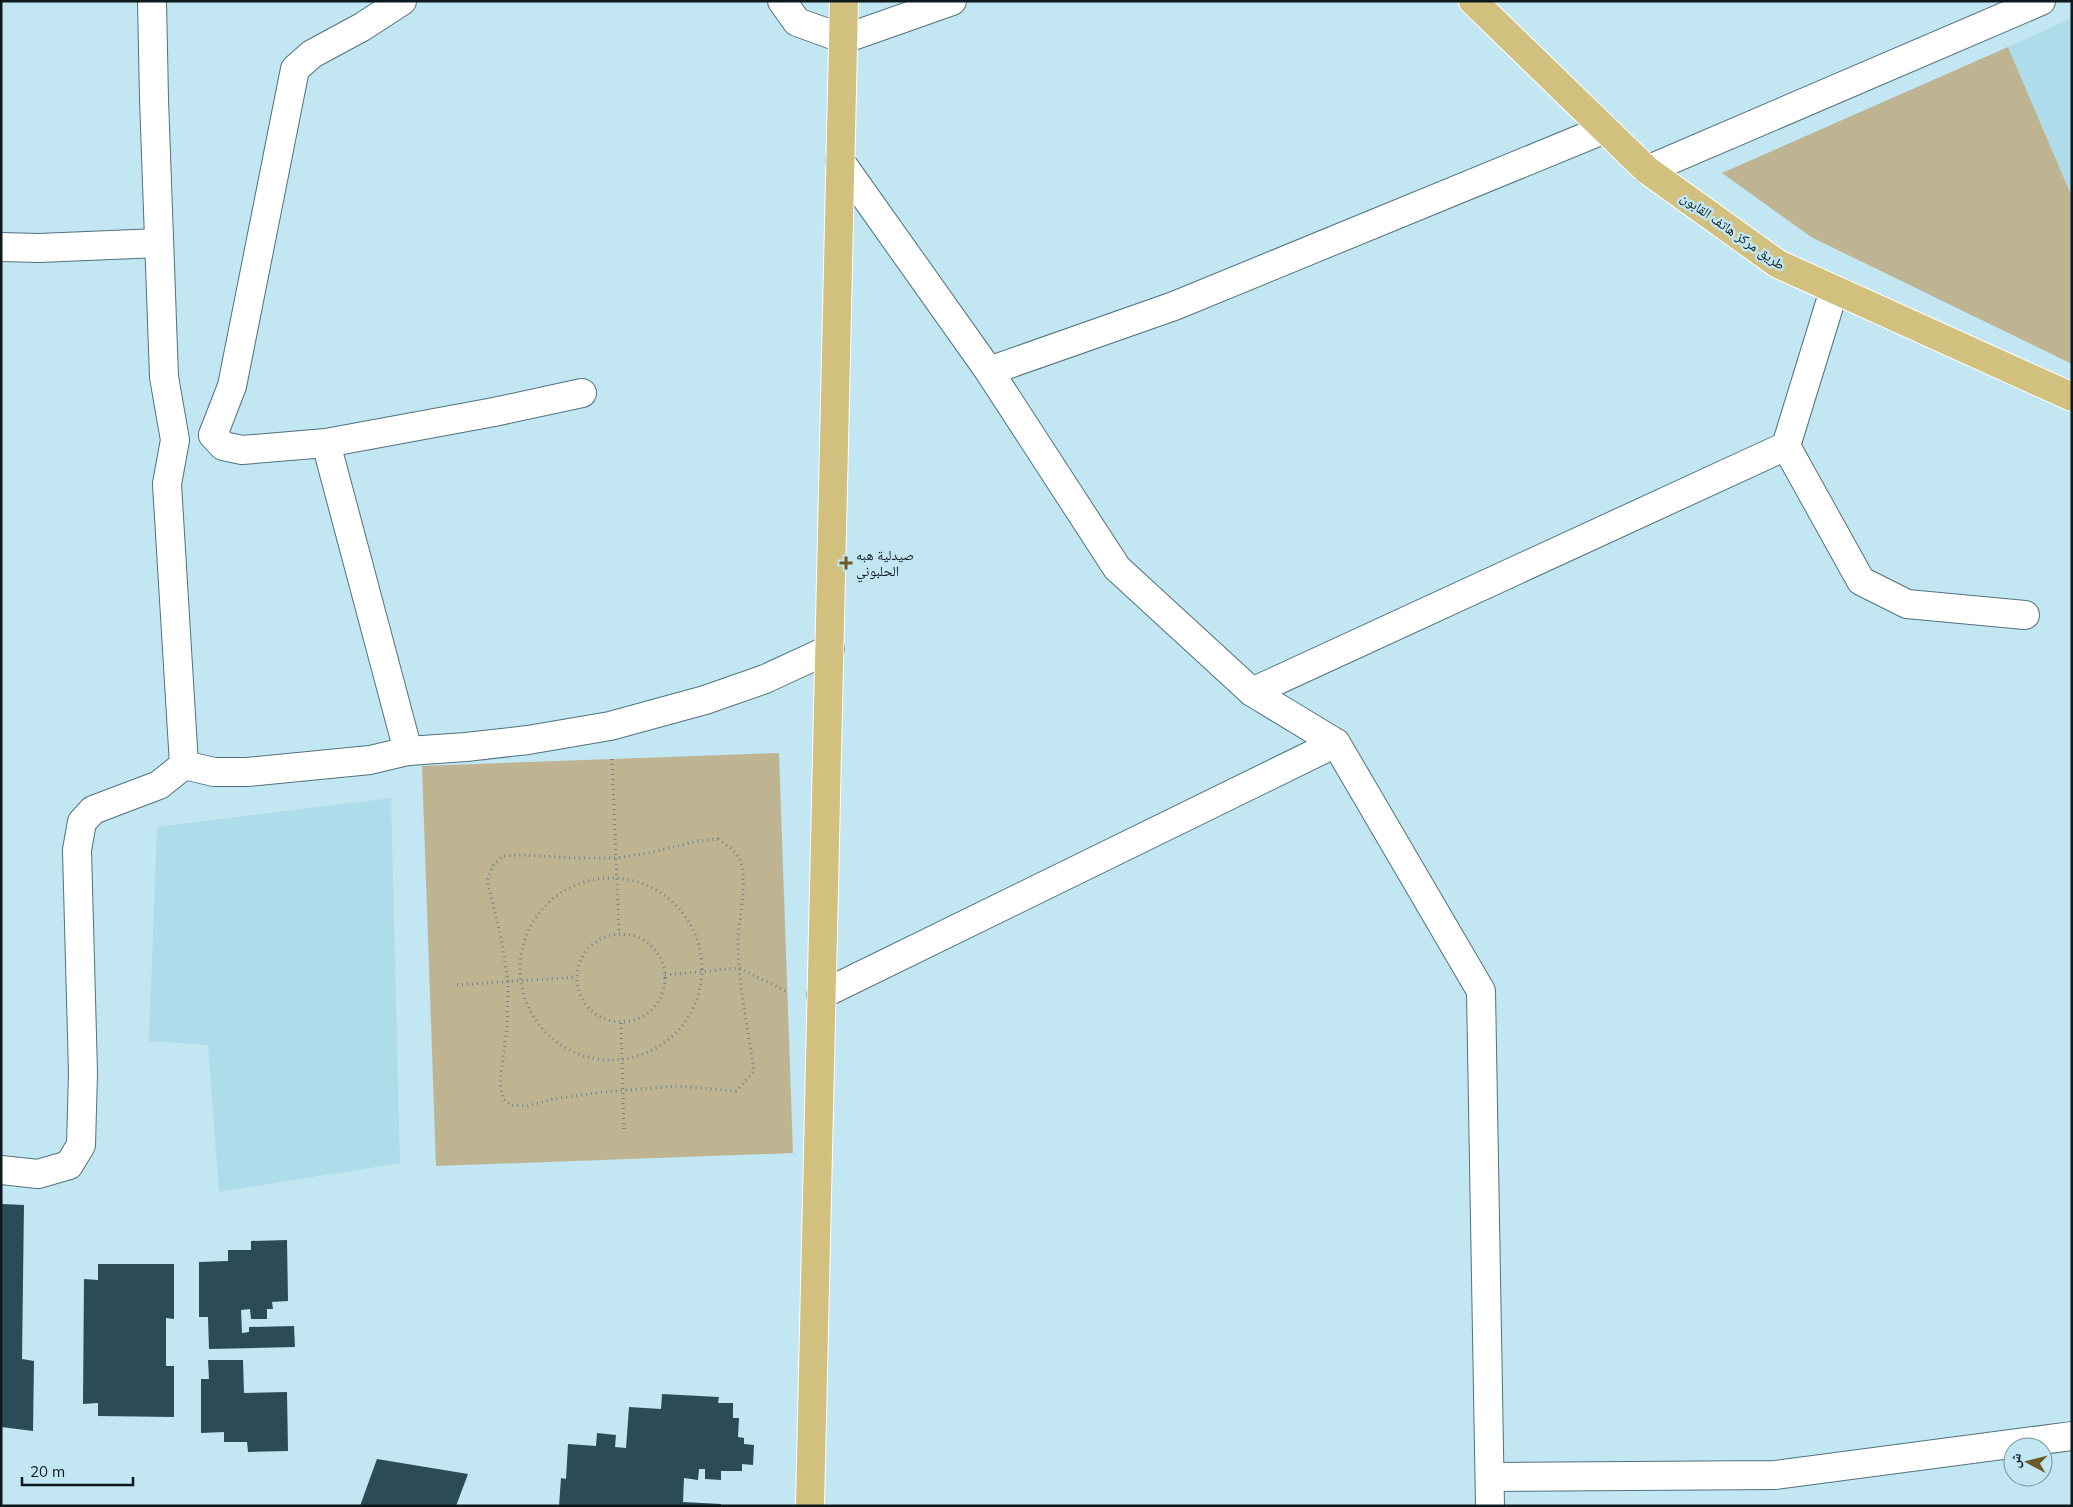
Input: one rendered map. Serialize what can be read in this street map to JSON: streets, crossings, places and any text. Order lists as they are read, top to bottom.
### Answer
{
  "streets": {
    "main road": ["طريق مركز هاتف القابون"]
  },
  "places": {
    "health": ["صيدلية هبه الحلبوني"]
  },
  "scale_bar": "20 m",
  "north": "left"
}
